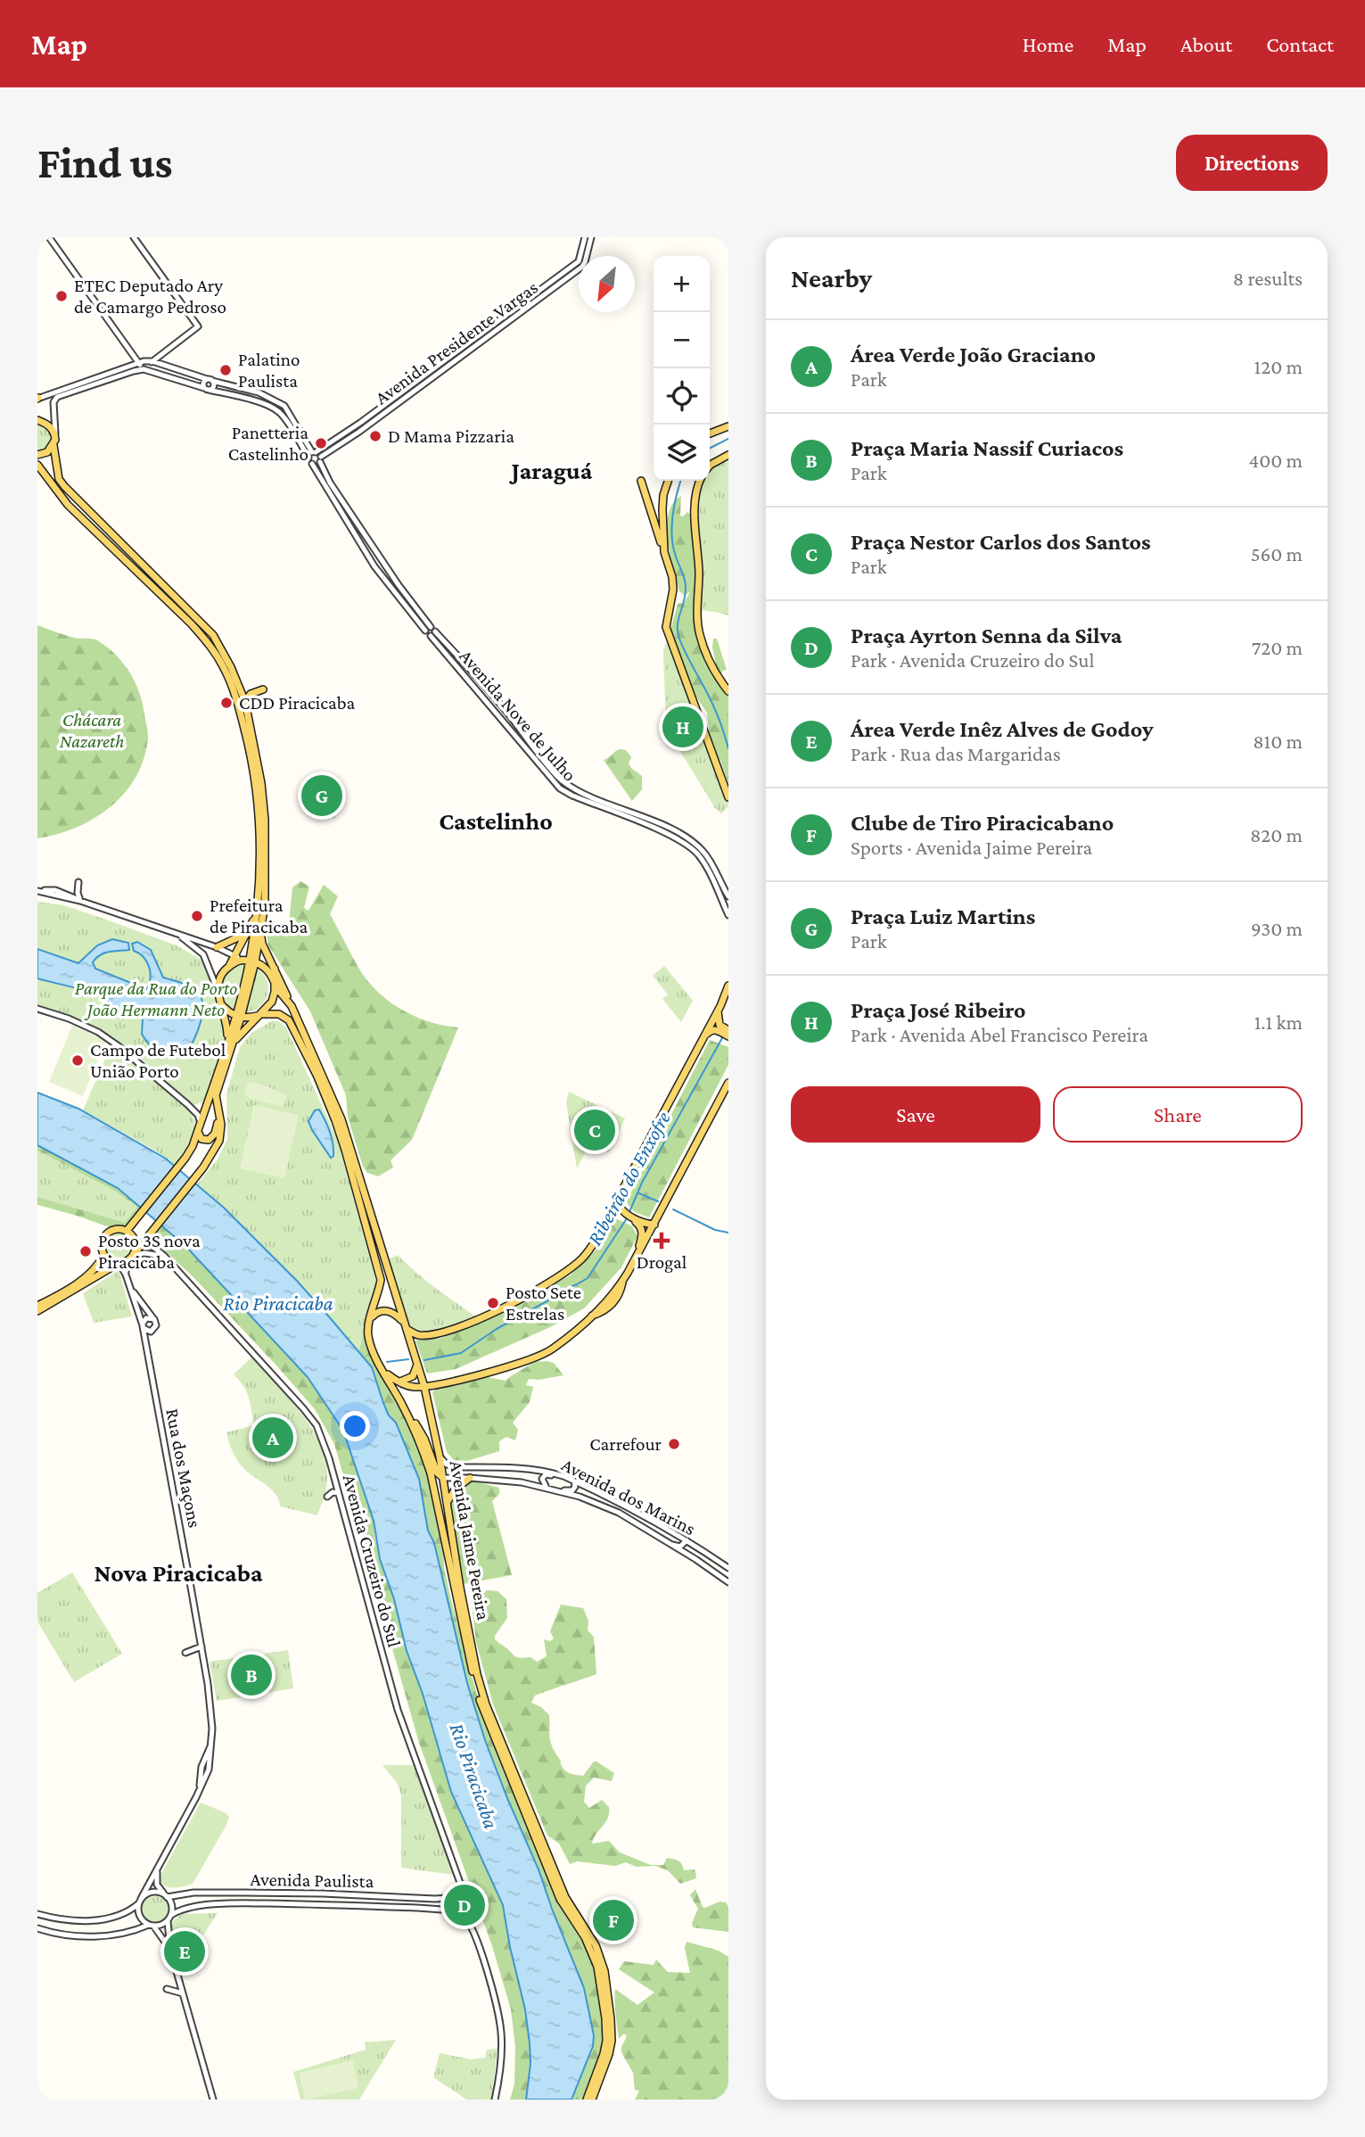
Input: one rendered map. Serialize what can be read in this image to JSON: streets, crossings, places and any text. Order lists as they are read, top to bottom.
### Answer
{
  "streets": {
    "main road": ["Avenida Jaime Pereira"],
    "street": [
      "Avenida Presidente Vargas",
      "Avenida Nove de Julho",
      "Rua dos Maçons",
      "Avenida dos Marins",
      "Avenida Cruzeiro do Sul",
      "Avenida Paulista"
    ]
  },
  "crossings": [
    ["Avenida Presidente Vargas", "Avenida Nove de Julho"],
    ["Rua dos Maçons", "Avenida Paulista"],
    ["Avenida dos Marins", "Avenida Jaime Pereira"],
    ["Avenida Cruzeiro do Sul", "Avenida Paulista"]
  ],
  "districts": ["Jaraguá", "Castelinho", "Nova Piracicaba"],
  "water": ["Ribeirão do Enxofre", "Rio Piracicaba"],
  "parks": ["Chácara Nazareth", "Parque da Rua do Porto João Hermann Neto"],
  "places": {
    "other": [
      "ETEC Deputado Ary de Camargo Pedroso",
      "Palatino Paulista",
      "D Mama Pizzaria",
      "Panetteria Castelinho",
      "CDD Piracicaba",
      "Prefeitura de Piracicaba",
      "Campo de Futebol União Porto",
      "Posto 3S nova Piracicaba",
      "Posto Sete Estrelas",
      "Carrefour"
    ],
    "health": ["Drogal"]
  },
  "north": "bottom left",
  "page": {
    "header": "Map",
    "nav": [
      "Home",
      "Map",
      "About",
      "Contact"
    ],
    "buttons": [
      "Directions",
      ["Save", "Share"]
    ],
    "title": "Find us",
    "heading": ["Nearby", "8 results"],
    "map_buttons": ["+", "−"],
    "list": [
      {
        "mark": "A",
        "name": "Área Verde João Graciano",
        "note": "Park",
        "value": "120 m"
      },
      {
        "mark": "B",
        "name": "Praça Maria Nassif Curiacos",
        "note": "Park",
        "value": "400 m"
      },
      {
        "mark": "C",
        "name": "Praça Nestor Carlos dos Santos",
        "note": "Park",
        "value": "560 m"
      },
      {
        "mark": "D",
        "name": "Praça Ayrton Senna da Silva",
        "note": "Park · Avenida Cruzeiro do Sul",
        "value": "720 m"
      },
      {
        "mark": "E",
        "name": "Área Verde Inêz Alves de Godoy",
        "note": "Park · Rua das Margaridas",
        "value": "810 m"
      },
      {
        "mark": "F",
        "name": "Clube de Tiro Piracicabano",
        "note": "Sports · Avenida Jaime Pereira",
        "value": "820 m"
      },
      {
        "mark": "G",
        "name": "Praça Luiz Martins",
        "note": "Park",
        "value": "930 m"
      },
      {
        "mark": "H",
        "name": "Praça José Ribeiro",
        "note": "Park · Avenida Abel Francisco Pereira",
        "value": "1.1 km"
      }
    ],
    "pins": [
      "H",
      "G",
      "C",
      "A",
      "B",
      "D",
      "F",
      "E"
    ]
  }
}
